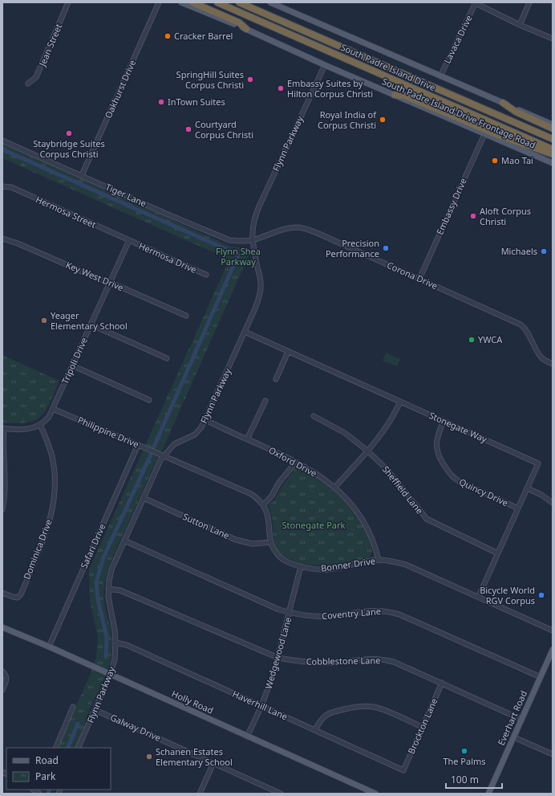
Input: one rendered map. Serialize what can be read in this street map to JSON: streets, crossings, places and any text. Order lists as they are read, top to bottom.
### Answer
{
  "streets": {
    "highway": ["South Padre Island Drive"],
    "main road": ["South Padre Island Drive Frontage Road", "Holly Road", "Everhart Road"],
    "street": [
      "Lavaca Drive",
      "Jean Street",
      "Oakhurst Drive",
      "Flynn Parkway",
      "Tiger Lane",
      "Embassy Drive",
      "Hermosa Street",
      "Hermosa Drive",
      "Corona Drive",
      "Key West Drive",
      "Tripoli Drive",
      "Stonegate Way",
      "Philippine Drive",
      "Oxford Drive",
      "Sheffield Lane",
      "Quincy Drive",
      "Sutton Lane",
      "Safari Drive",
      "Dominica Drive",
      "Bonner Drive",
      "Coventry Lane",
      "Wedgewood Lane",
      "Cobblestone Lane",
      "Haverhill Lane",
      "Brockton Lane",
      "Galway Drive"
    ]
  },
  "crossings": [
    ["Oakhurst Drive", "Tiger Lane"],
    ["South Padre Island Drive Frontage Road", "Flynn Parkway"],
    ["South Padre Island Drive Frontage Road", "Embassy Drive"],
    ["Flynn Parkway", "Tiger Lane"],
    ["Flynn Parkway", "Corona Drive"],
    ["Flynn Parkway", "Stonegate Way"],
    ["Flynn Parkway", "Philippine Drive"],
    ["Flynn Parkway", "Oxford Drive"],
    ["Flynn Parkway", "Sutton Lane"],
    ["Flynn Parkway", "Bonner Drive"],
    ["Flynn Parkway", "Coventry Lane"],
    ["Flynn Parkway", "Cobblestone Lane"],
    ["Flynn Parkway", "Holly Road"],
    ["Flynn Parkway", "Haverhill Lane"],
    ["Flynn Parkway", "Galway Drive"],
    ["Tiger Lane", "Corona Drive"],
    ["Embassy Drive", "Corona Drive"],
    ["Hermosa Street", "Hermosa Drive"],
    ["Hermosa Street", "Tripoli Drive"],
    ["Hermosa Drive", "Tripoli Drive"],
    ["Key West Drive", "Tripoli Drive"],
    ["Tripoli Drive", "Philippine Drive"],
    ["Tripoli Drive", "Dominica Drive"],
    ["Stonegate Way", "Sheffield Lane"],
    ["Stonegate Way", "Quincy Drive"],
    ["Stonegate Way", "Bonner Drive"],
    ["Philippine Drive", "Safari Drive"],
    ["Philippine Drive", "Bonner Drive"],
    ["Oxford Drive", "Bonner Drive"],
    ["Sutton Lane", "Bonner Drive"],
    ["Safari Drive", "Holly Road"],
    ["Bonner Drive", "Wedgewood Lane"],
    ["Coventry Lane", "Wedgewood Lane"],
    ["Coventry Lane", "Everhart Road"],
    ["Wedgewood Lane", "Cobblestone Lane"],
    ["Wedgewood Lane", "Holly Road"],
    ["Wedgewood Lane", "Haverhill Lane"],
    ["Cobblestone Lane", "Everhart Road"],
    ["Cobblestone Lane", "Brockton Lane"],
    ["Haverhill Lane", "Brockton Lane"]
  ],
  "parks": ["Flynn Shea Parkway", "Stonegate Park"],
  "places": [
    "Cracker Barrel",
    "SpringHill Suites Corpus Christi",
    "Embassy Suites by Hilton Corpus Christi",
    "InTown Suites",
    "Royal India of Corpus Christi",
    "Courtyard Corpus Christi",
    "Staybridge Suites Corpus Christi",
    "Mao Tai",
    "Aloft Corpus Christi",
    "Precision Performance",
    "Michaels",
    "Yeager Elementary School",
    "YWCA",
    "Bicycle World RGV Corpus",
    "The Palms",
    "Schanen Estates Elementary School"
  ],
  "legend": ["Road", "Park"],
  "scale_bar": "100 m"
}
